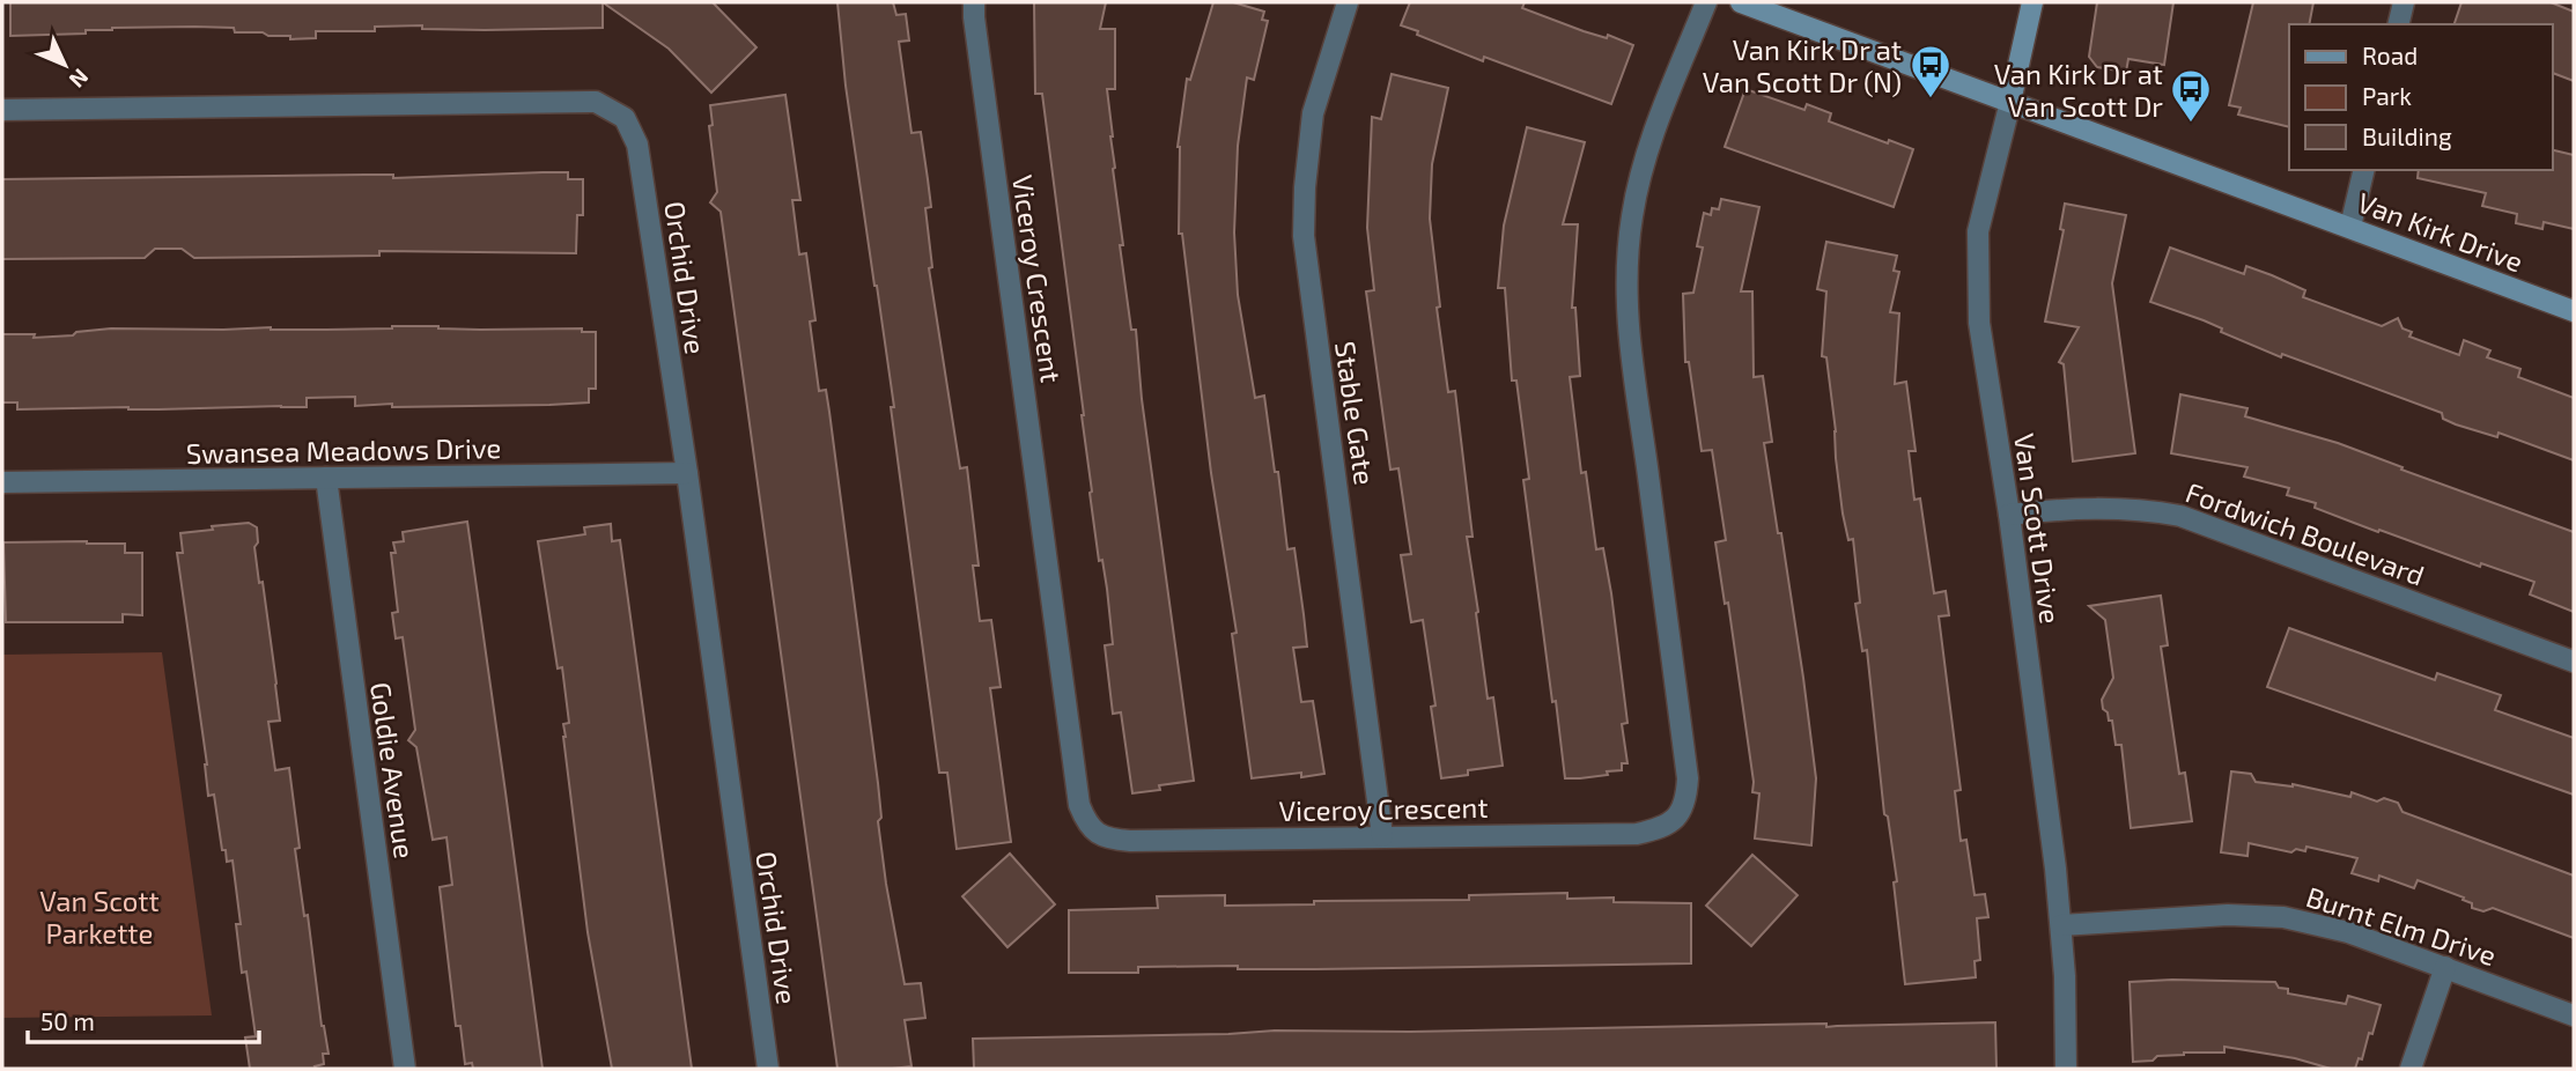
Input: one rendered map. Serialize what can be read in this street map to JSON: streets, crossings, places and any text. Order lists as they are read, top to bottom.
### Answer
{
  "streets": {
    "street": [
      "Van Kirk Drive",
      "Orchid Drive",
      "Viceroy Crescent",
      "Stable Gate",
      "Swansea Meadows Drive",
      "Van Scott Drive",
      "Fordwich Boulevard",
      "Goldie Avenue",
      "Burnt Elm Drive"
    ]
  },
  "crossings": [
    ["Van Kirk Drive", "Van Scott Drive"],
    ["Orchid Drive", "Swansea Meadows Drive"],
    ["Viceroy Crescent", "Stable Gate"],
    ["Swansea Meadows Drive", "Goldie Avenue"],
    ["Van Scott Drive", "Fordwich Boulevard"],
    ["Van Scott Drive", "Burnt Elm Drive"]
  ],
  "parks": ["Van Scott Parkette"],
  "places": {
    "bus stop": ["Van Kirk Dr at Van Scott Dr (N)", "Van Kirk Dr at Van Scott Dr"]
  },
  "legend": ["Road", "Park", "Building"],
  "scale_bar": "50 m",
  "north": "bottom right"
}
